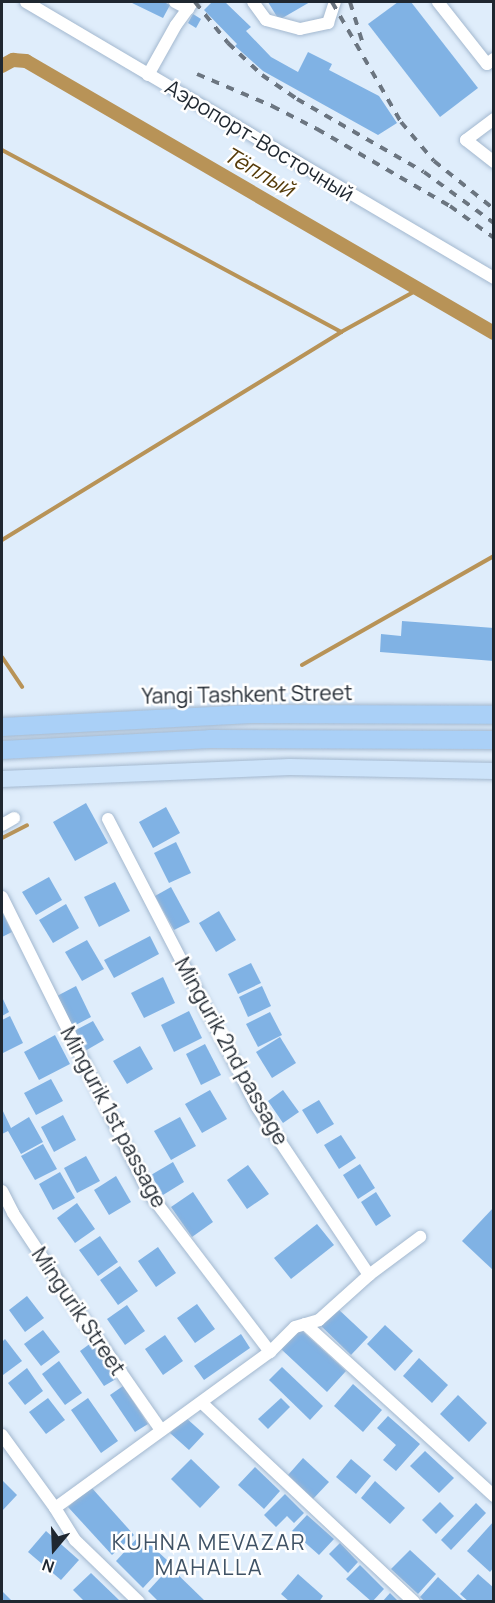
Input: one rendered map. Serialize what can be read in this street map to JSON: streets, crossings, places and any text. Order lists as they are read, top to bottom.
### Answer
{
  "streets": {
    "highway": ["Yangi Tashkent Street"],
    "street": [
      "Аэропорт-Восточный",
      "Mingurik 2nd passage",
      "Mingurik 1st passage",
      "Mingurik Street"
    ]
  },
  "districts": ["KUHNA MEVAZAR MAHALLA"],
  "water": ["Тёплый"],
  "north": "bottom"
}
